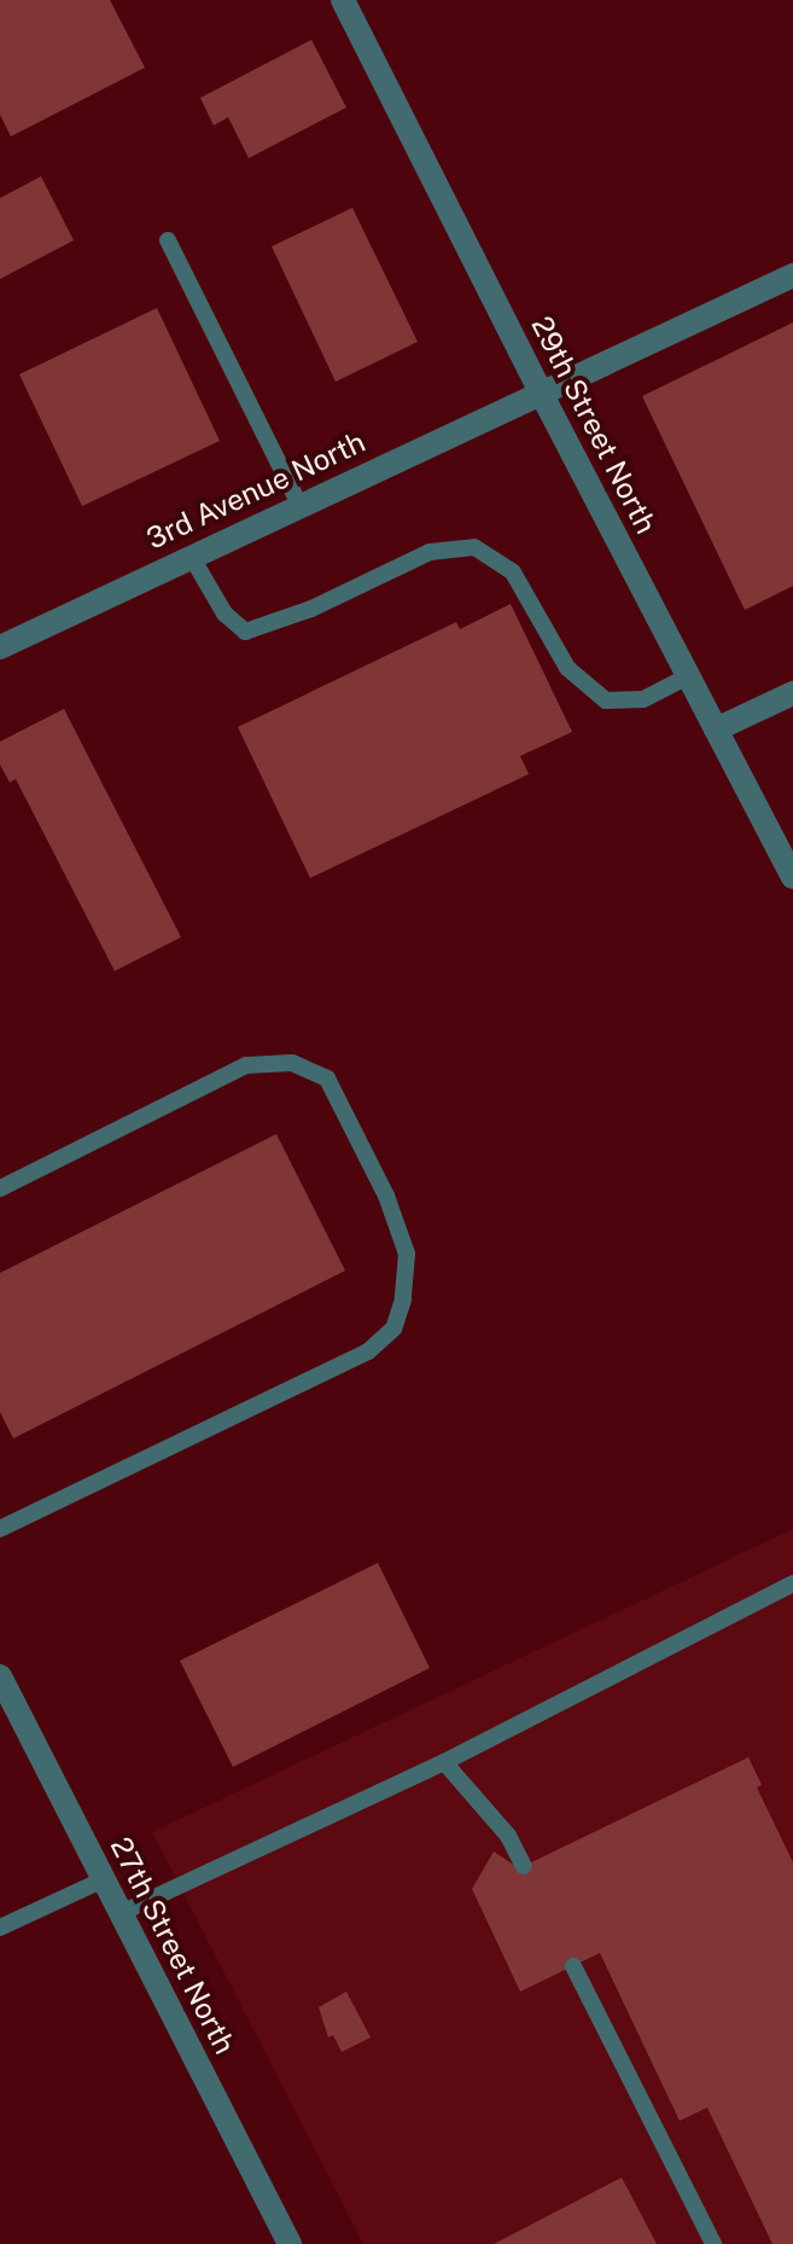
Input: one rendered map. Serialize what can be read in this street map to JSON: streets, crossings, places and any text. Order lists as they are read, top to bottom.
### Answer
{
  "streets": {
    "street": ["29th Street North", "3rd Avenue North", "27th Street North"]
  },
  "crossings": [
    ["29th Street North", "3rd Avenue North"]
  ]
}
